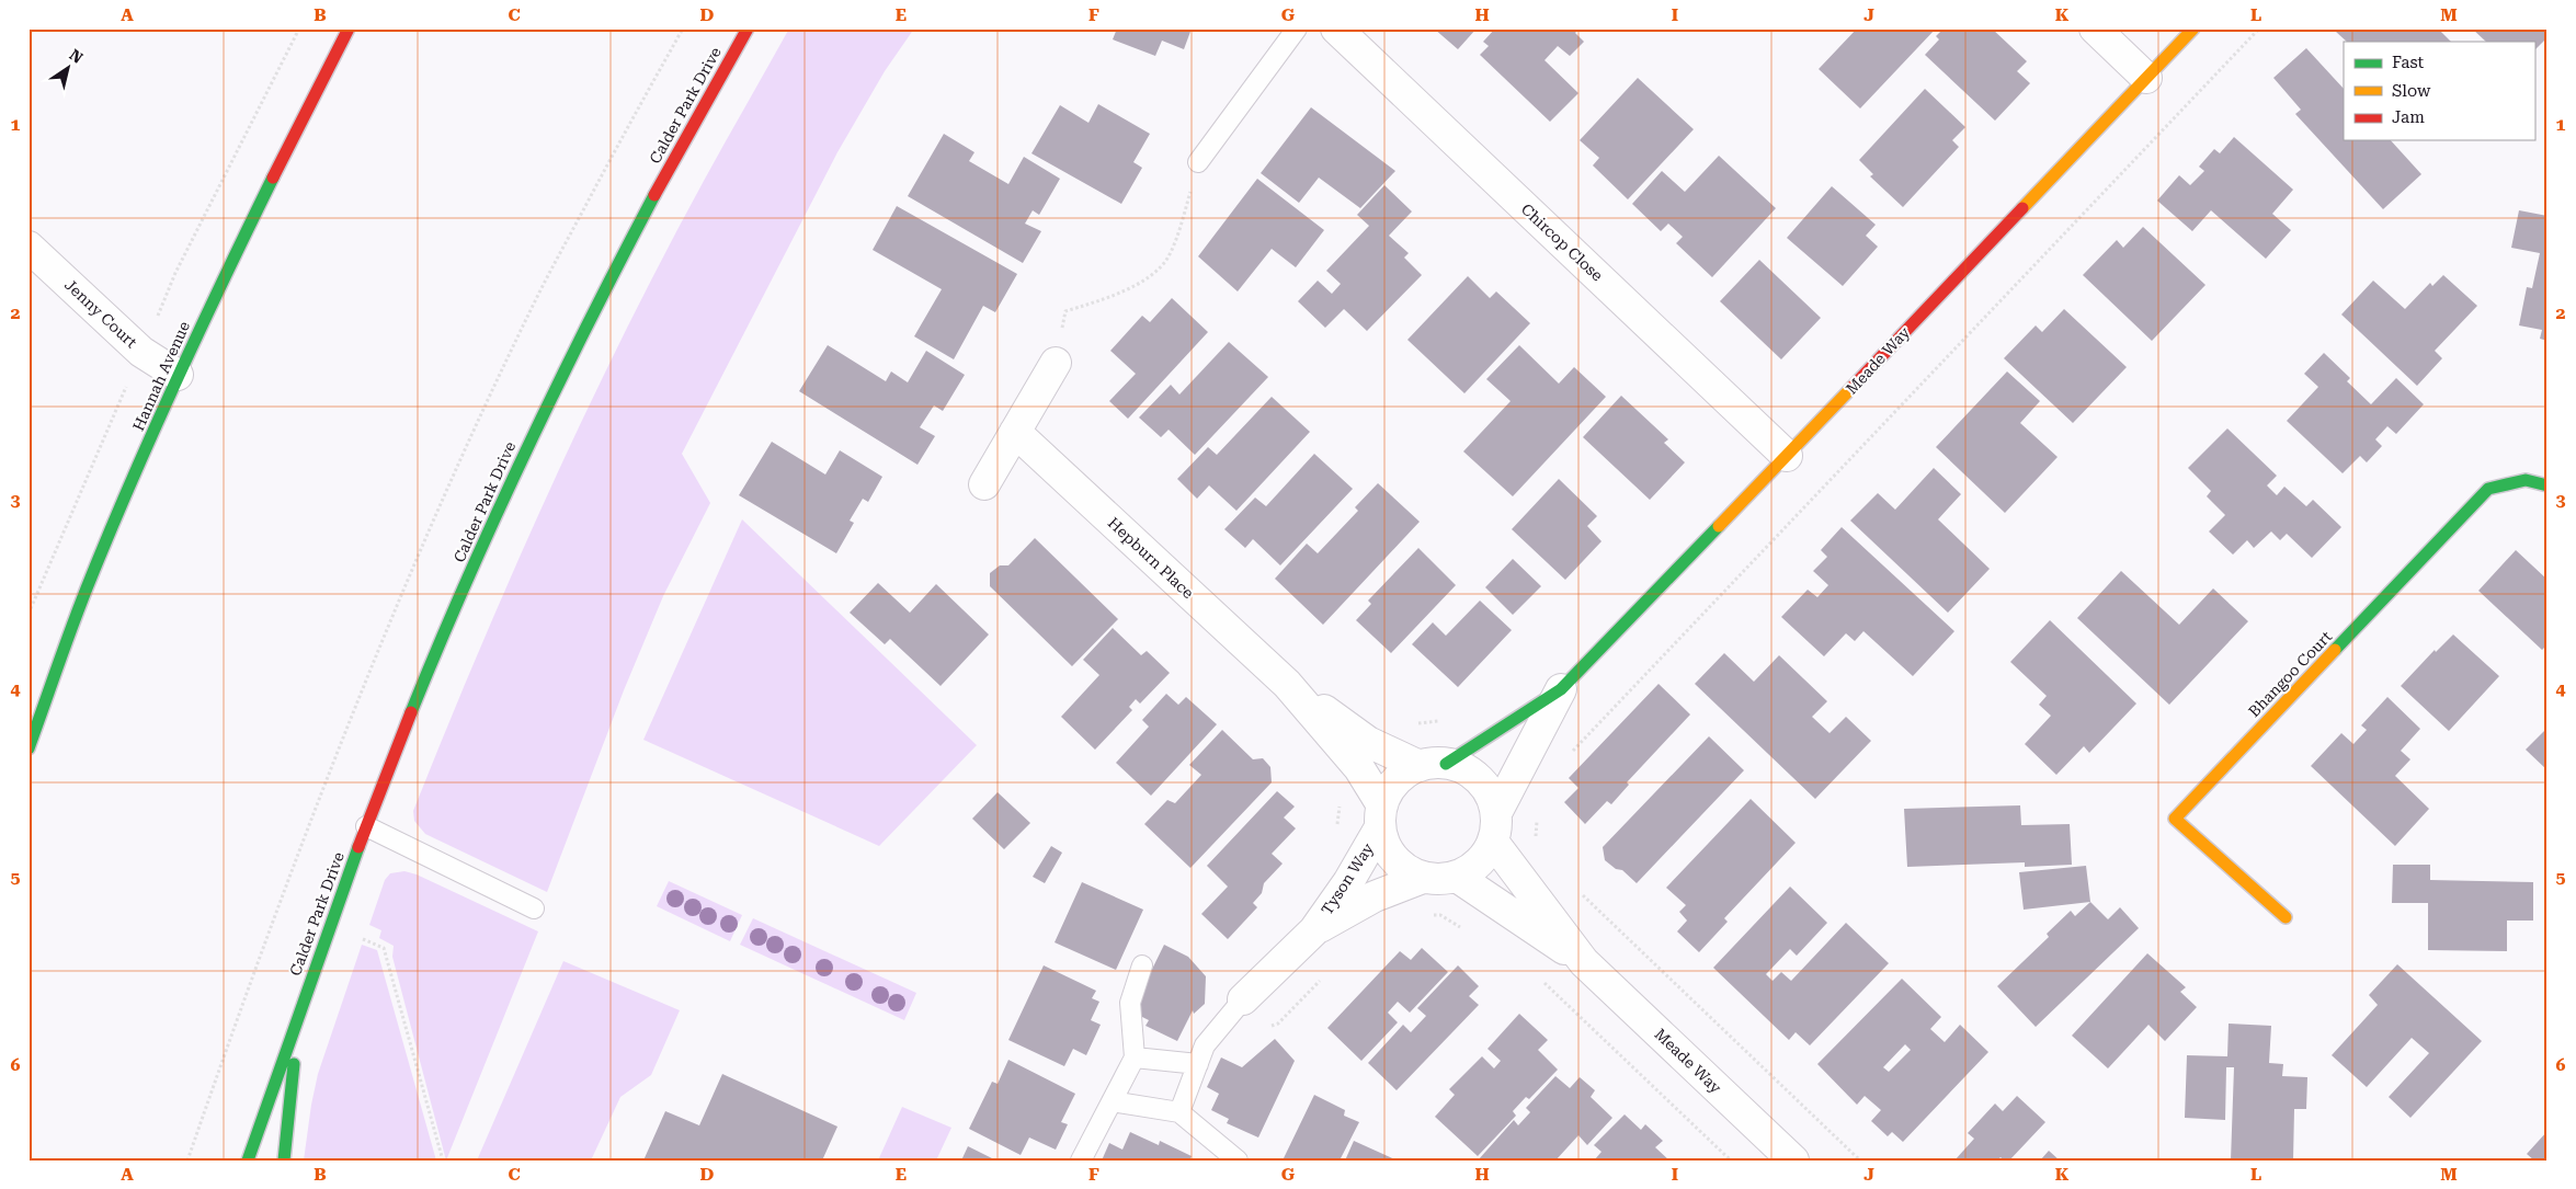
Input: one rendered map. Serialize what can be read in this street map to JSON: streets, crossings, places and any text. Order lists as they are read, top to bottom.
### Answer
{
  "streets": {
    "street": [
      "Calder Park Drive",
      "Chircop Close",
      "Jenny Court",
      "Meade Way",
      "Hannah Avenue",
      "Hepburn Place",
      "Bhangoo Court",
      "Tyson Way"
    ]
  },
  "crossings": [
    ["Chircop Close", "Meade Way"],
    ["Jenny Court", "Hannah Avenue"],
    ["Meade Way", "Hepburn Place"],
    ["Meade Way", "Tyson Way"],
    ["Hepburn Place", "Tyson Way"]
  ],
  "legend": ["Fast", "Slow", "Jam"],
  "north": "top right",
  "grid": {
    "columns": [
      "A",
      "B",
      "C",
      "D",
      "E",
      "F",
      "G",
      "H",
      "I",
      "J",
      "K",
      "L",
      "M"
    ],
    "rows": [
      "1",
      "2",
      "3",
      "4",
      "5",
      "6"
    ]
  }
}
